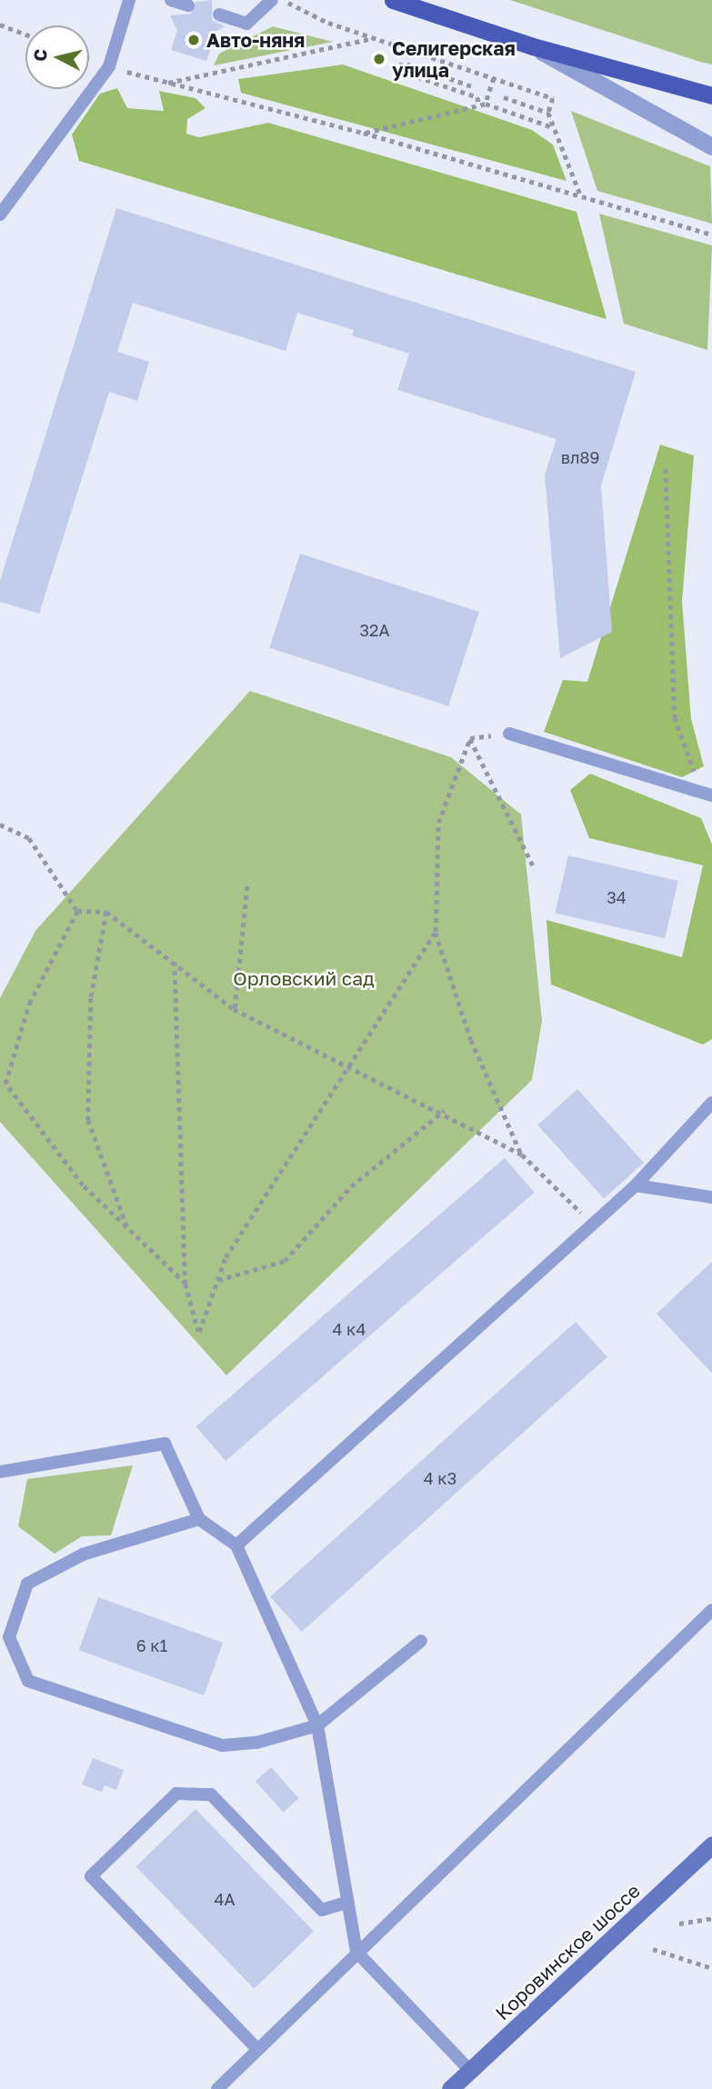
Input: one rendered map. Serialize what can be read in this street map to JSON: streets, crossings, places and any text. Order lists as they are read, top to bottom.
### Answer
{
  "streets": {
    "main road": ["Коровинское шоссе"]
  },
  "parks": ["Орловский сад"],
  "places": ["Авто-няня", "Селигерская улица"],
  "house_numbers": [
    "вл89",
    "32А",
    "34",
    "4 к4",
    "4 к3",
    "6 к1",
    "4А"
  ],
  "north": "left"
}
